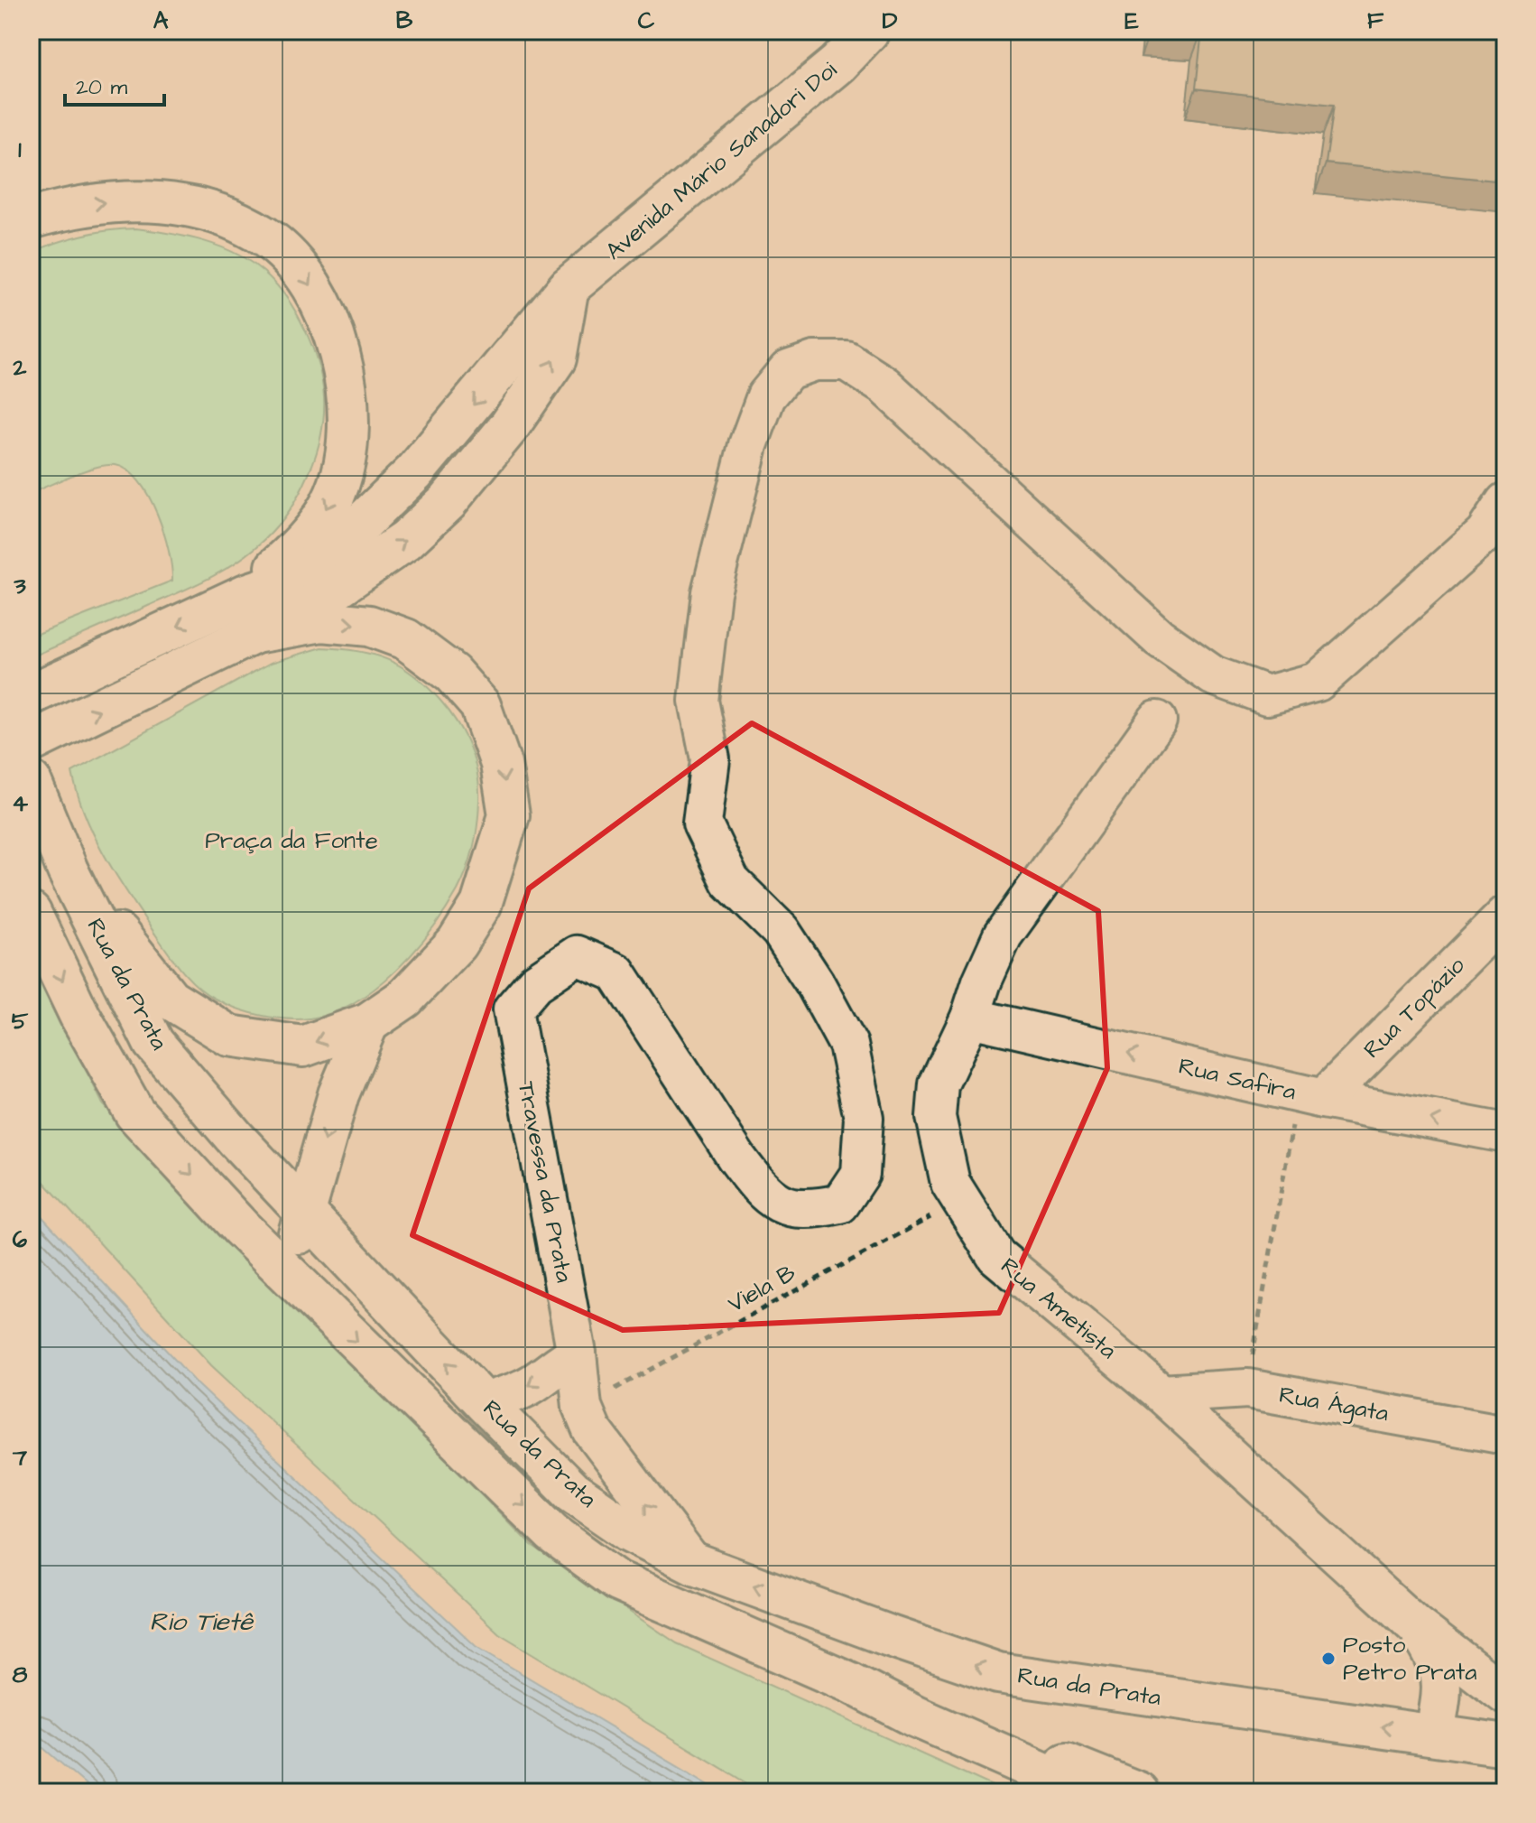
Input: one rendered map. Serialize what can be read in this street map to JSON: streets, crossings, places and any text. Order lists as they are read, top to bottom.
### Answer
{
  "streets": {
    "main road": ["Avenida Mário Sanadori Doi", "Rua da Prata"],
    "street": [
      "Rua Topázio",
      "Rua Safira",
      "Travessa da Prata",
      "Rua Ametista",
      "Rua Ágata"
    ],
    "path": ["Viela B"]
  },
  "crossings": [
    ["Rua da Prata", "Travessa da Prata"],
    ["Rua da Prata", "Rua Ametista"],
    ["Rua Topázio", "Rua Safira"],
    ["Rua Safira", "Rua Ametista"],
    ["Travessa da Prata", "Viela B"],
    ["Viela B", "Rua Ametista"],
    ["Rua Ametista", "Rua Ágata"]
  ],
  "one_way": ["Rua Safira"],
  "water": ["Rio Tietê"],
  "parks": ["Praça da Fonte"],
  "places": ["Posto Petro Prata"],
  "scale_bar": "20 m",
  "grid": {
    "columns": [
      "A",
      "B",
      "C",
      "D",
      "E",
      "F"
    ],
    "rows": [
      "1",
      "2",
      "3",
      "4",
      "5",
      "6",
      "7",
      "8"
    ]
  }
}
